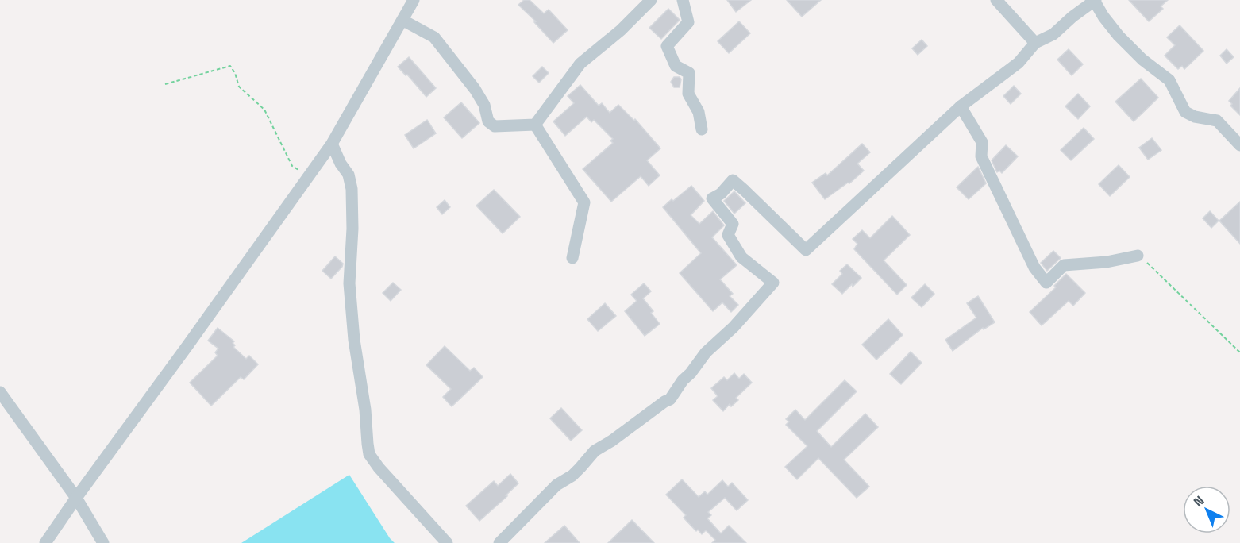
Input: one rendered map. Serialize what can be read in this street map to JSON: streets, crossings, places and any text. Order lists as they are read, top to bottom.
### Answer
{
  "north": "top left"
}
